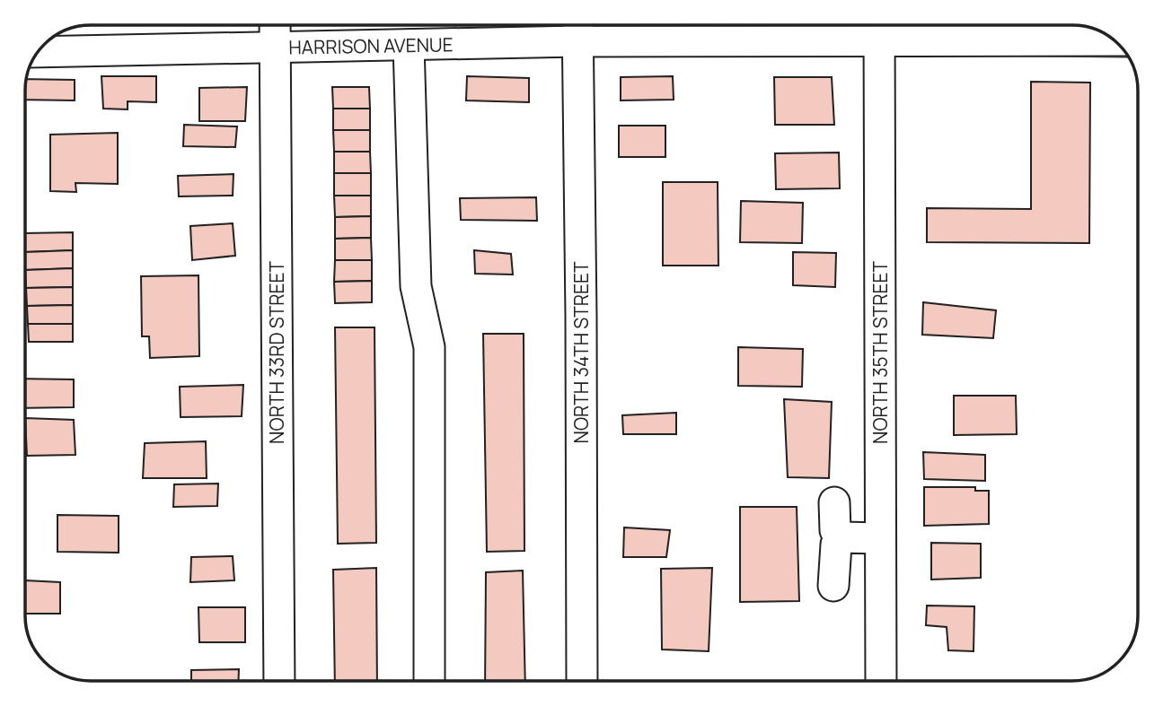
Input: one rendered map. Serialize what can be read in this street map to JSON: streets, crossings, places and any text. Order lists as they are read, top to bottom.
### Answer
{
  "streets": {
    "street": [
      "HARRISON AVENUE",
      "NORTH 33RD STREET",
      "NORTH 34TH STREET",
      "NORTH 35TH STREET"
    ]
  },
  "crossings": [
    ["HARRISON AVENUE", "NORTH 33RD STREET"],
    ["HARRISON AVENUE", "NORTH 34TH STREET"],
    ["HARRISON AVENUE", "NORTH 35TH STREET"]
  ]
}
